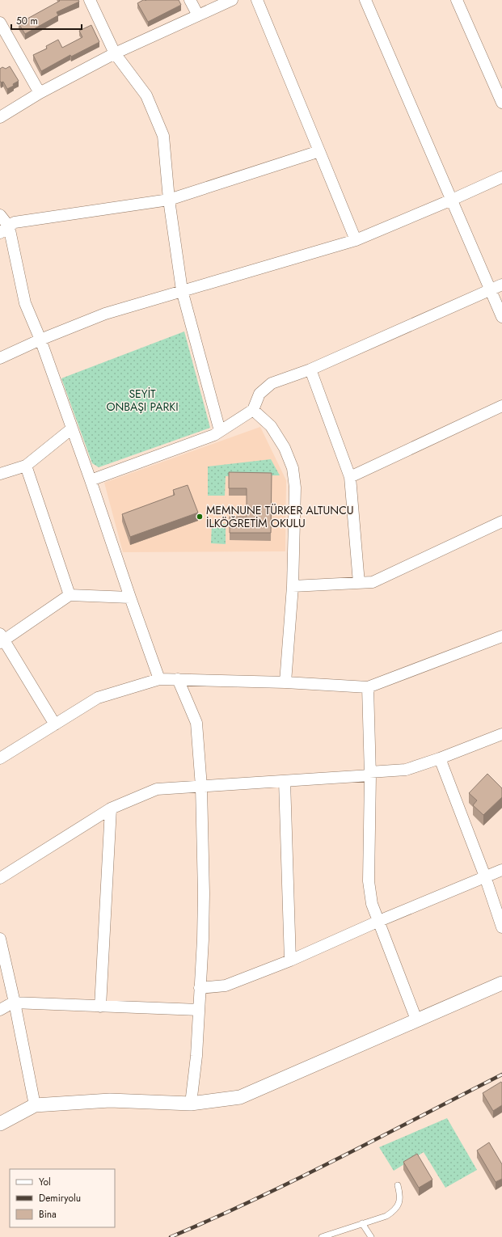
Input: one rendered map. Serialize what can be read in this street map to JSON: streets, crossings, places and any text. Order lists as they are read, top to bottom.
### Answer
{
  "parks": ["SEYİT ONBAŞI PARKI"],
  "places": ["MEMNUNE TÜRKER ALTUNCU İLKÖĞRETİM OKULU"],
  "legend": ["Yol", "Demiryolu", "Bina"],
  "scale_bar": "50 m"
}
